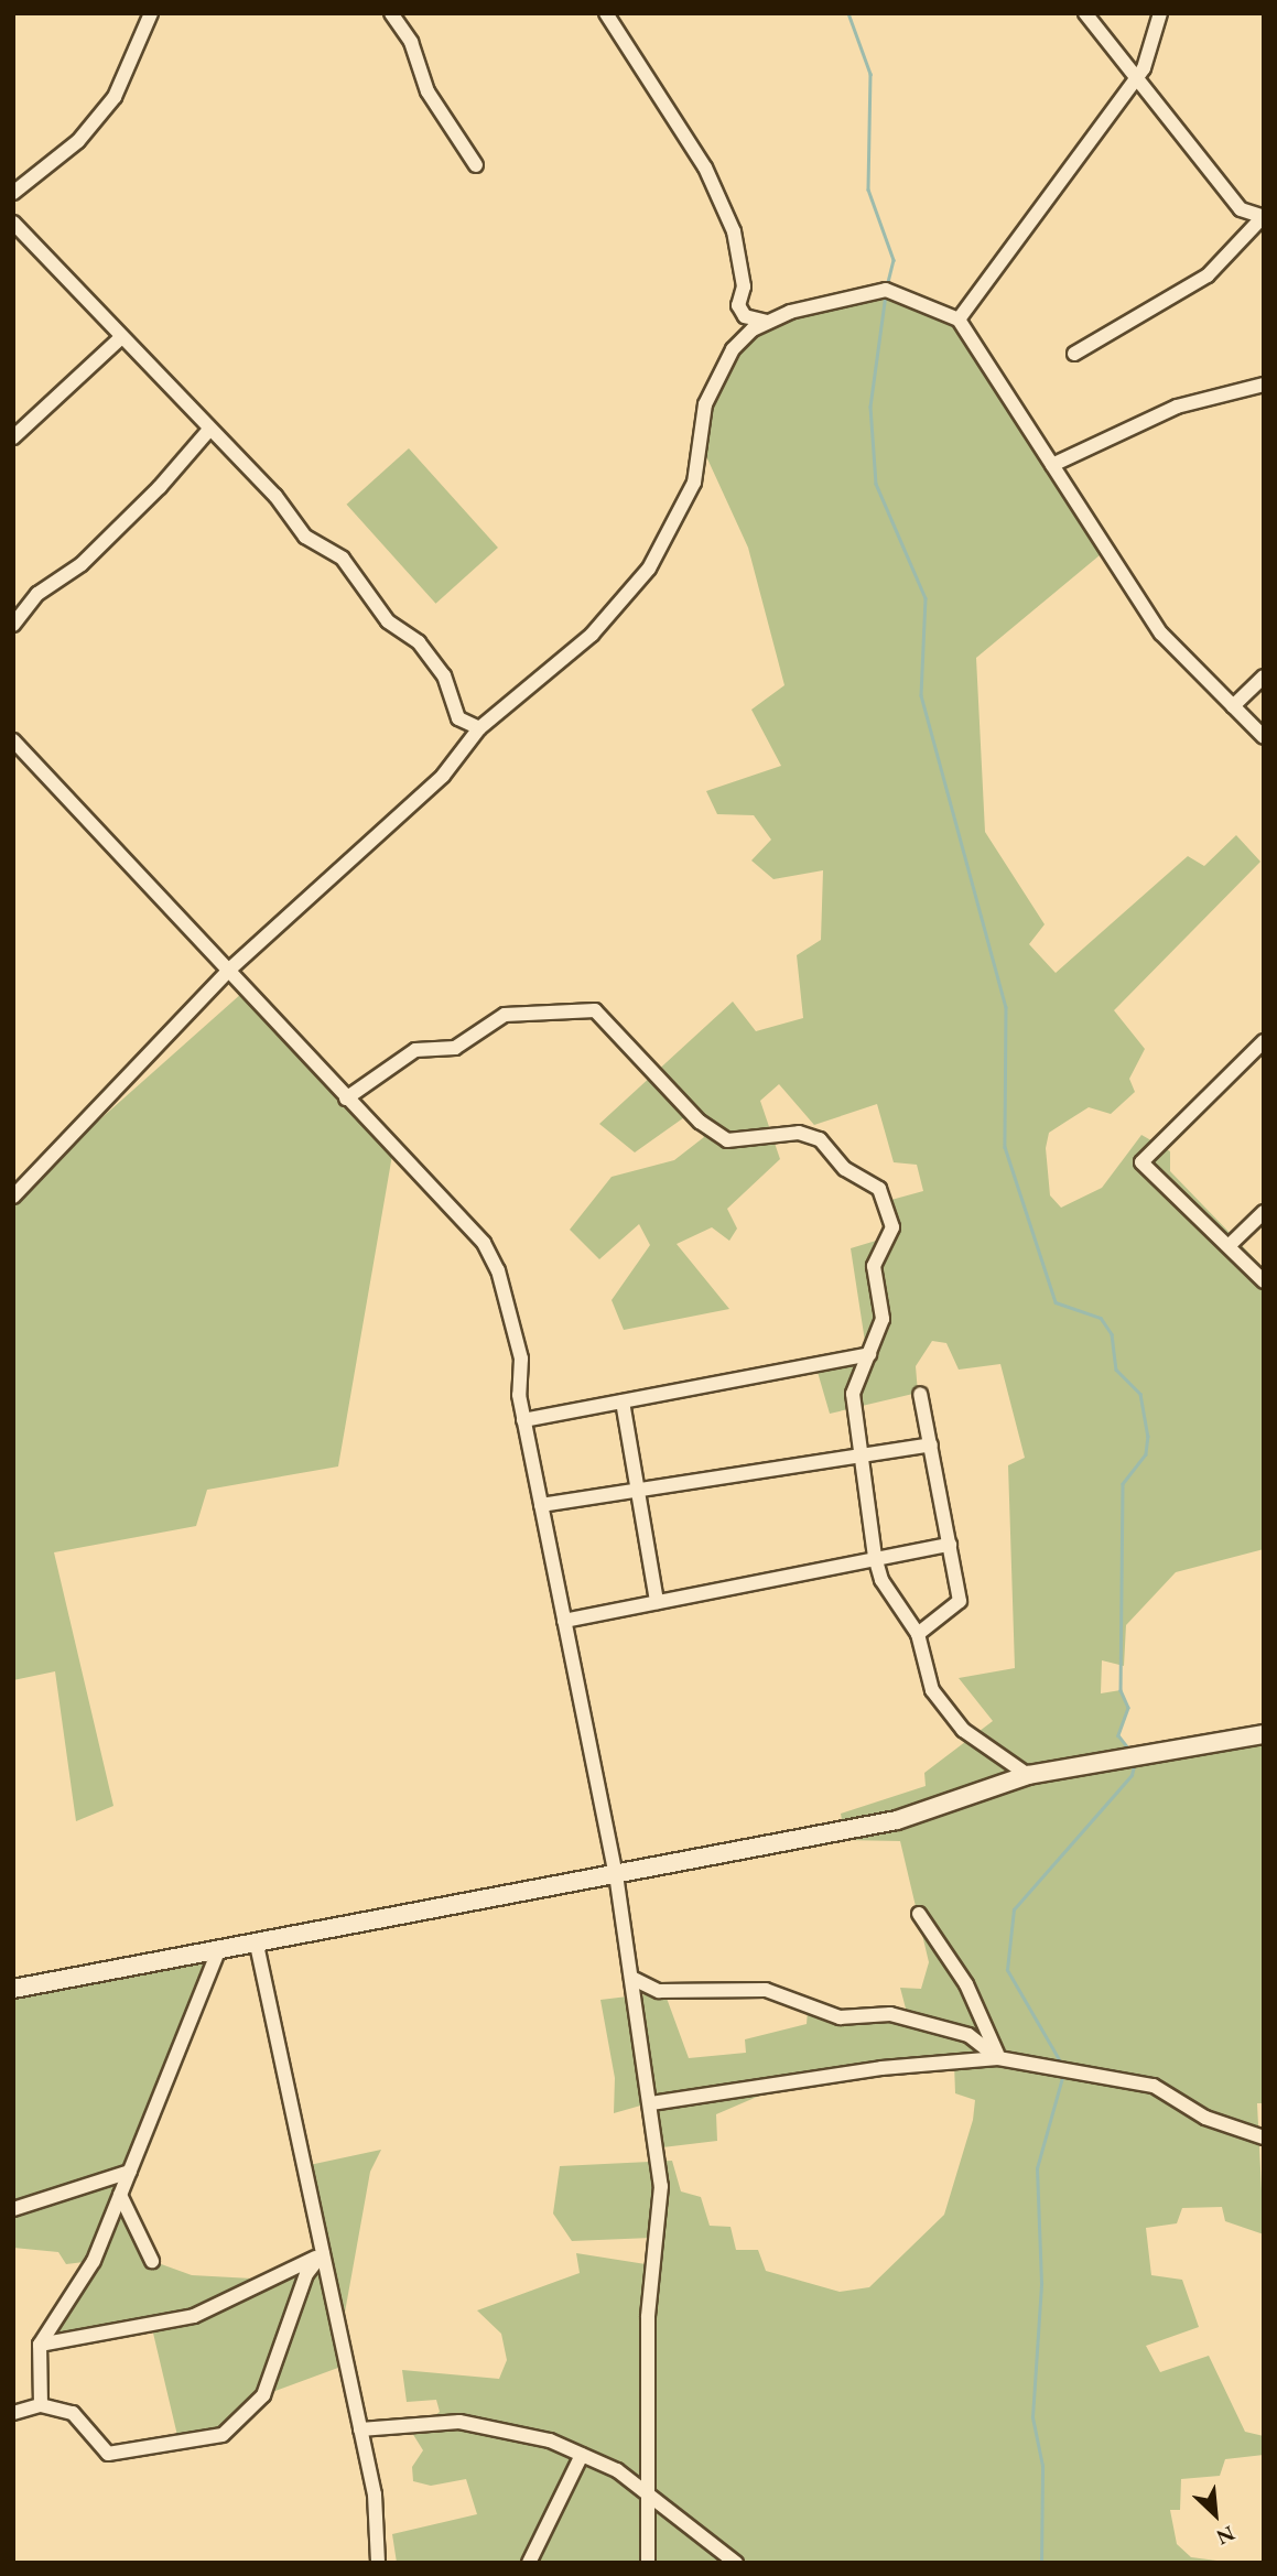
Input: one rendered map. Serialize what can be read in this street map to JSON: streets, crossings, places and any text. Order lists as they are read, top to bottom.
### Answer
{
  "north": "bottom right"
}
